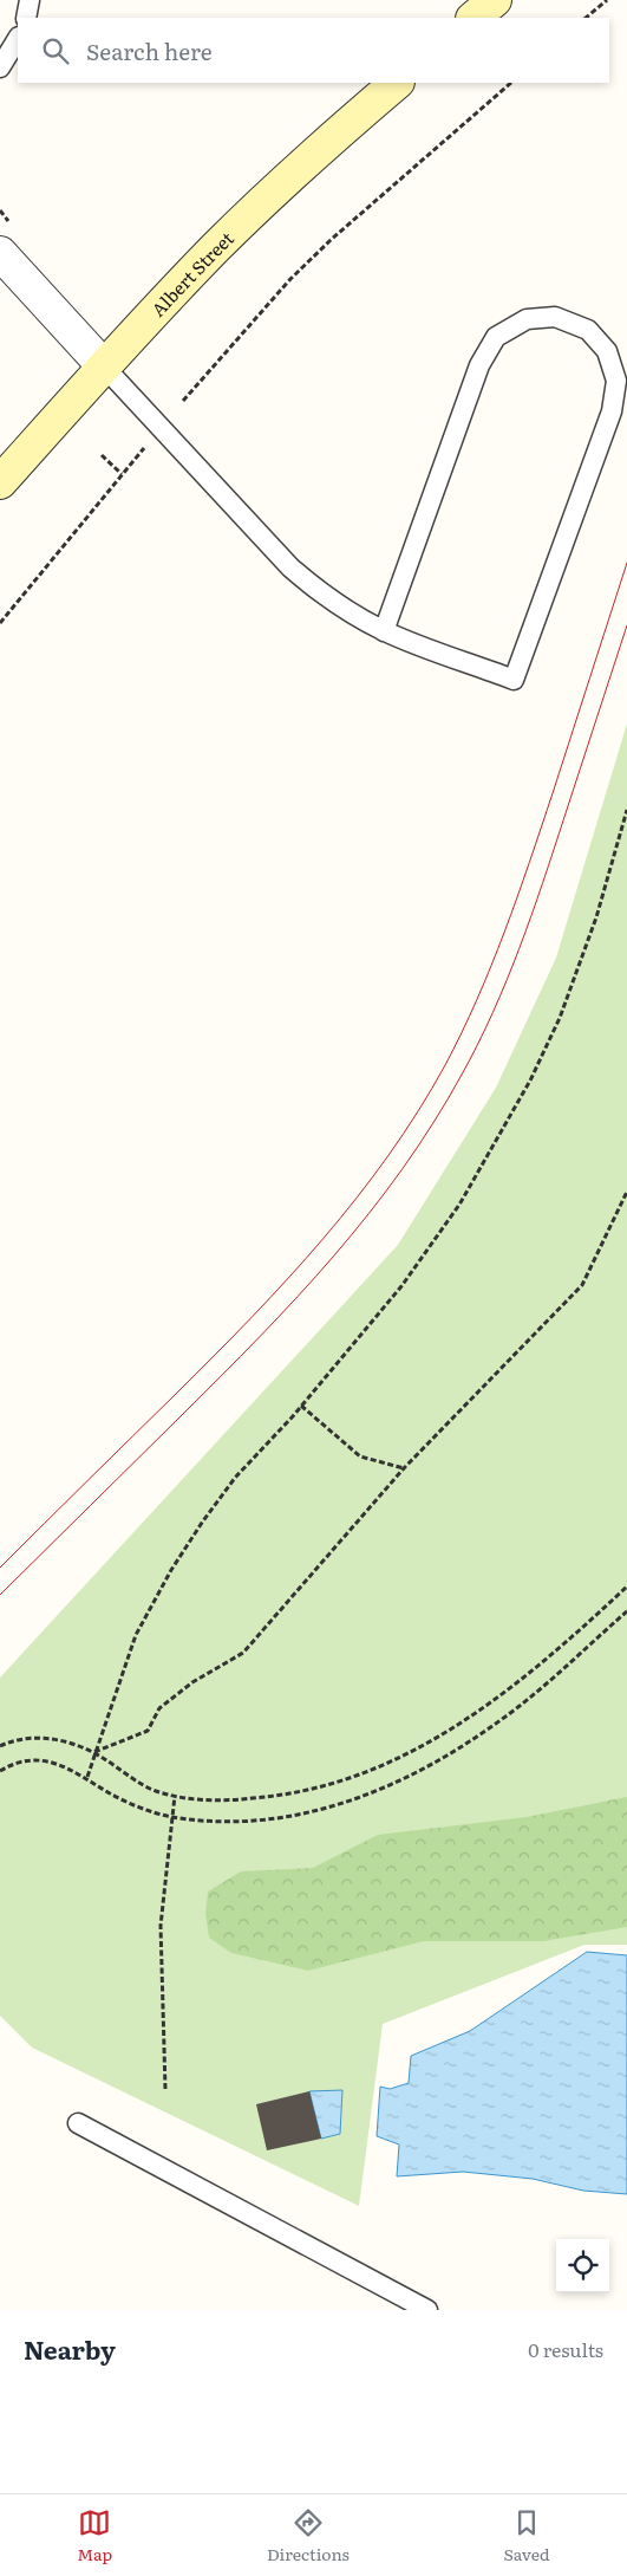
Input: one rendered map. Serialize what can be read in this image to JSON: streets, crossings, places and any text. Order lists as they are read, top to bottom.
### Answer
{
  "streets": {
    "main road": ["Albert Street"]
  },
  "page": {
    "search": "Search here",
    "heading": ["Nearby", "0 results"],
    "nav": ["Map", "Directions", "Saved"]
  }
}
